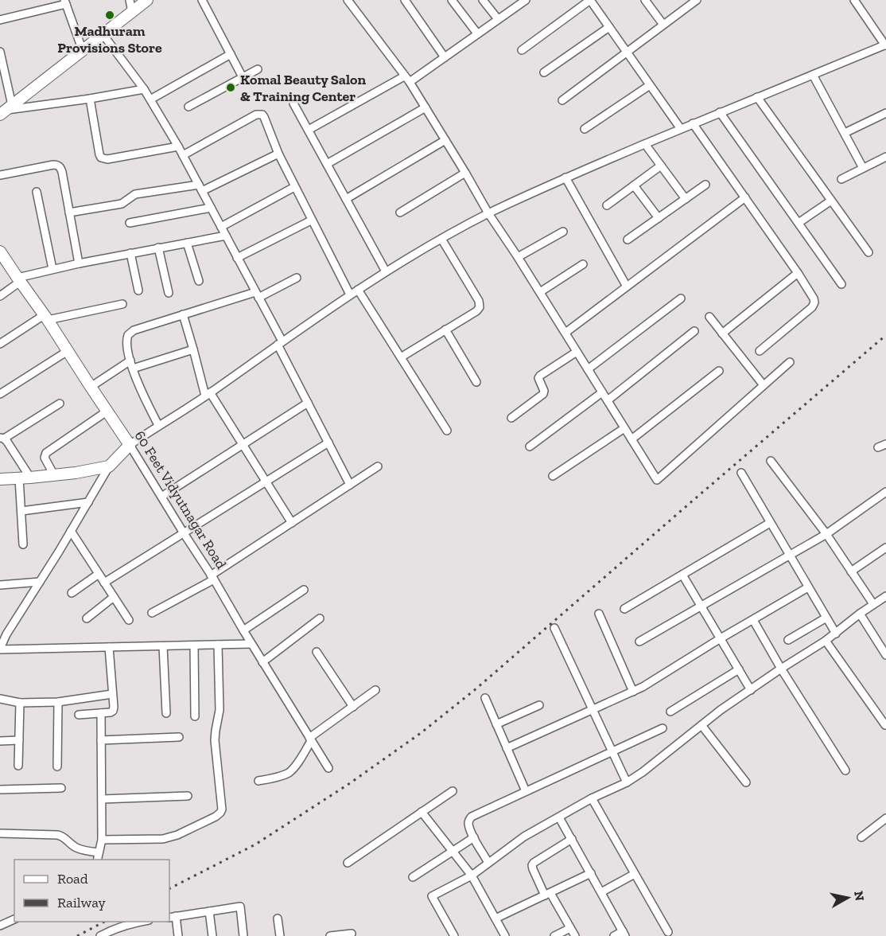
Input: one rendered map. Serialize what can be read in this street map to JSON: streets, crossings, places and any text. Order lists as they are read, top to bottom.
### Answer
{
  "streets": {
    "street": ["60 Feet Vidyutnagar Road"]
  },
  "places": ["Madhuram Provisions Store", "Komal Beauty Salon & Training Center"],
  "legend": ["Road", "Railway"],
  "north": "right"
}
